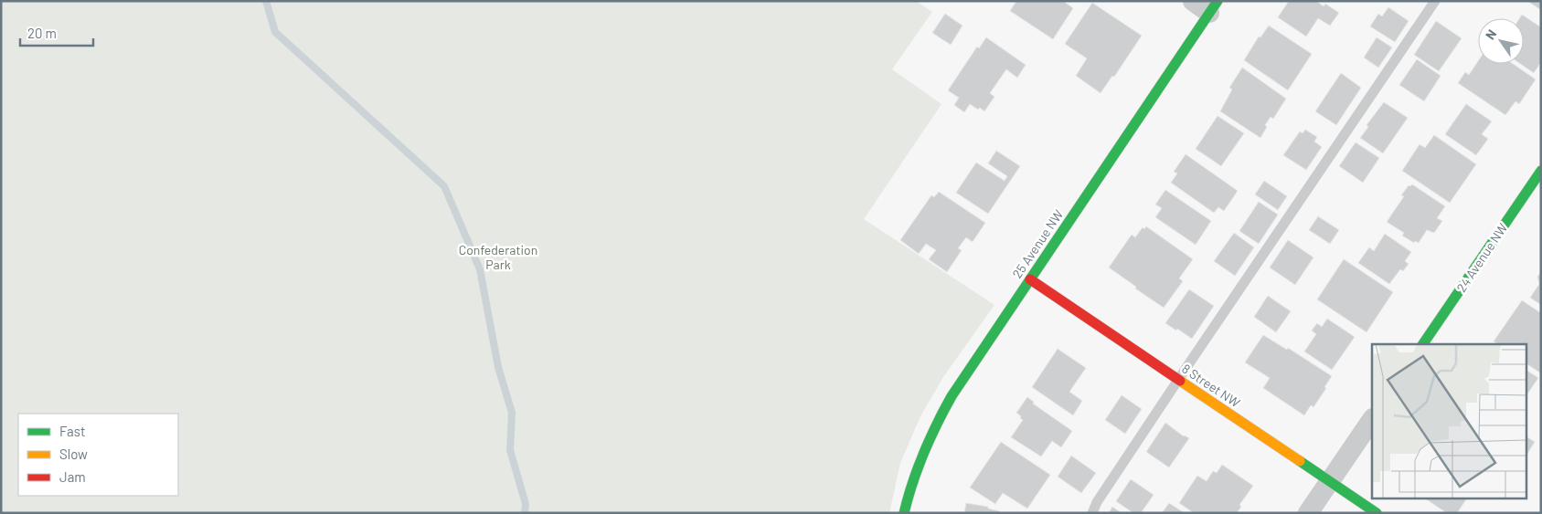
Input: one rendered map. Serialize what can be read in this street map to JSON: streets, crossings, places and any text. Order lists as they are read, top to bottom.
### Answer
{
  "streets": {
    "street": ["25 Avenue NW", "24 Avenue NW", "8 Street NW"]
  },
  "crossings": [
    ["25 Avenue NW", "8 Street NW"]
  ],
  "parks": ["Confederation Park"],
  "legend": ["Fast", "Slow", "Jam"],
  "scale_bar": "20 m",
  "north": "top left"
}
